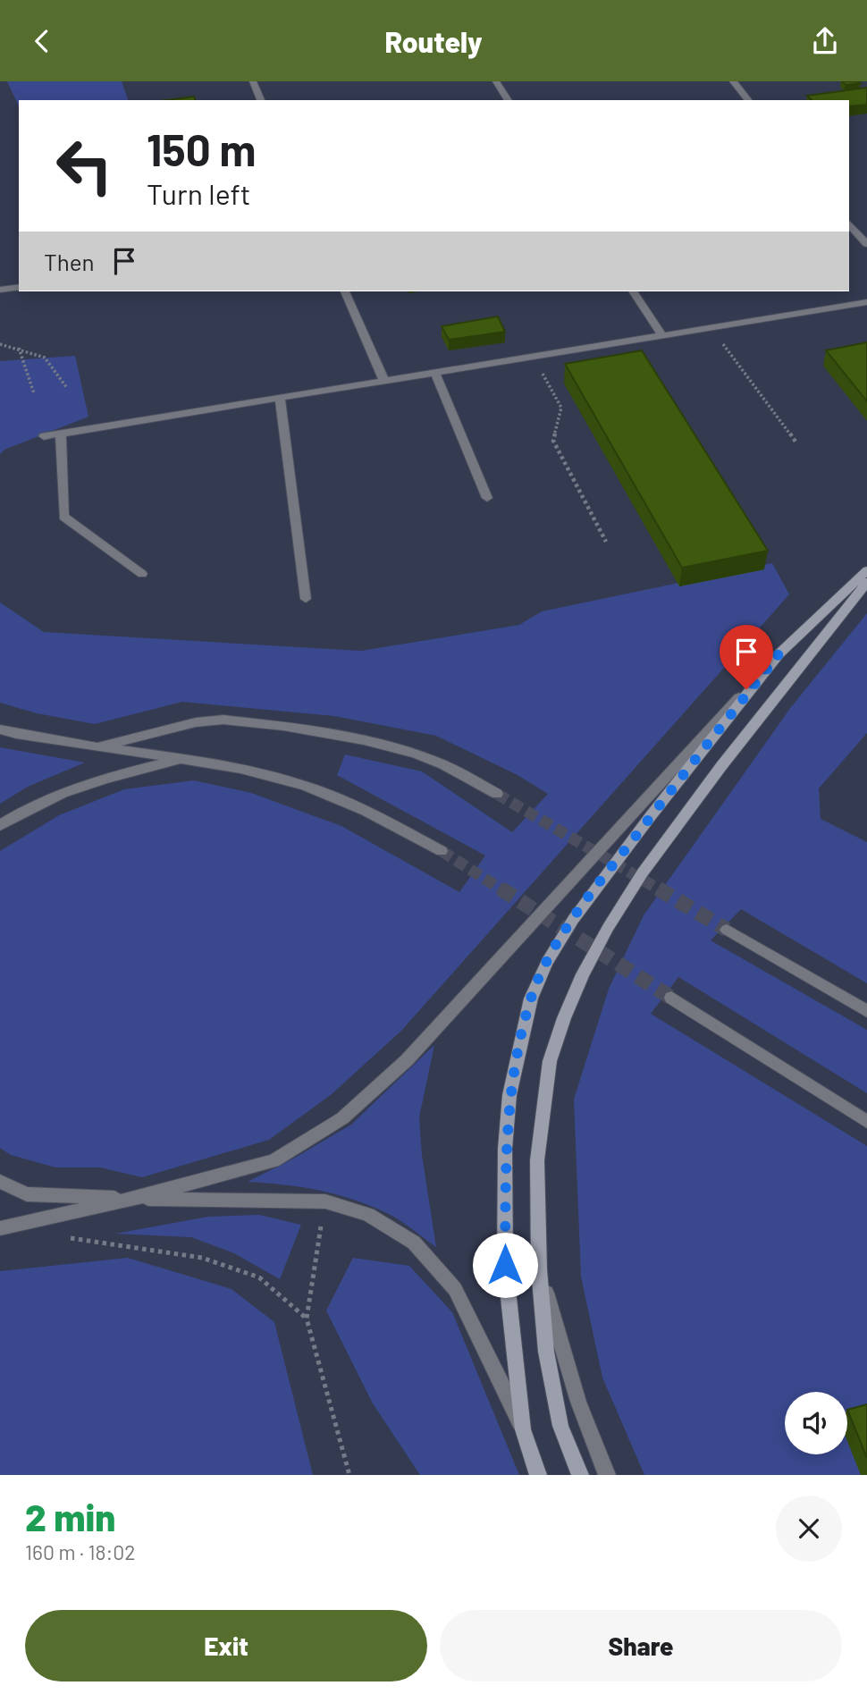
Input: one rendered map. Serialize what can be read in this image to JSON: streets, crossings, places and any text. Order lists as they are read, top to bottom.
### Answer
{
  "page": {
    "header": "Routely",
    "turn": ["150 m", "Turn left"],
    "then": "Then",
    "heading": ["2 min", "160 m · 18:02"],
    "buttons": ["Exit", "Share"]
  }
}
